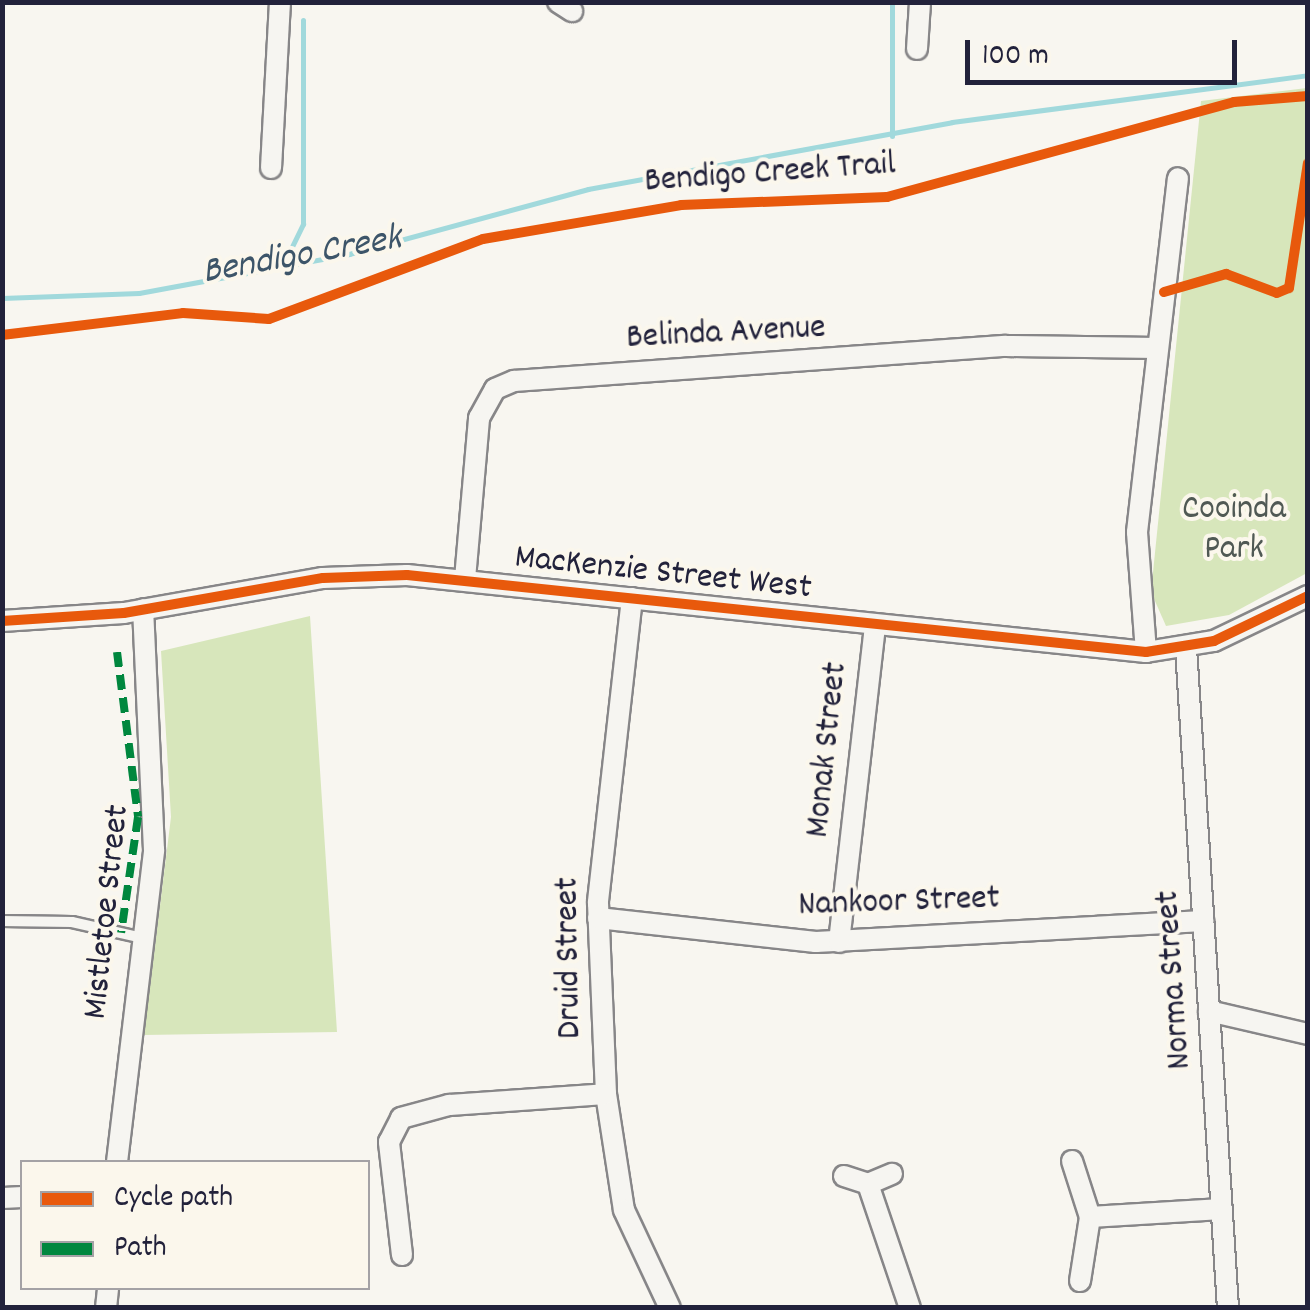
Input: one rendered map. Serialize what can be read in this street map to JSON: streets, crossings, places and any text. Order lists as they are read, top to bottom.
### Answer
{
  "streets": {
    "street": [
      "Belinda Avenue",
      "MacKenzie Street West",
      "Monak Street",
      "Nankoor Street",
      "Mistletoe Street",
      "Druid Street",
      "Norma Street"
    ],
    "cycle path": ["Bendigo Creek Trail"]
  },
  "crossings": [
    ["Belinda Avenue", "MacKenzie Street West"],
    ["MacKenzie Street West", "Monak Street"],
    ["MacKenzie Street West", "Mistletoe Street"],
    ["MacKenzie Street West", "Druid Street"],
    ["MacKenzie Street West", "Norma Street"],
    ["Monak Street", "Nankoor Street"],
    ["Nankoor Street", "Druid Street"],
    ["Nankoor Street", "Norma Street"]
  ],
  "water": ["Bendigo Creek"],
  "parks": ["Cooinda Park"],
  "legend": ["Cycle path", "Path"],
  "scale_bar": "100 m"
}
